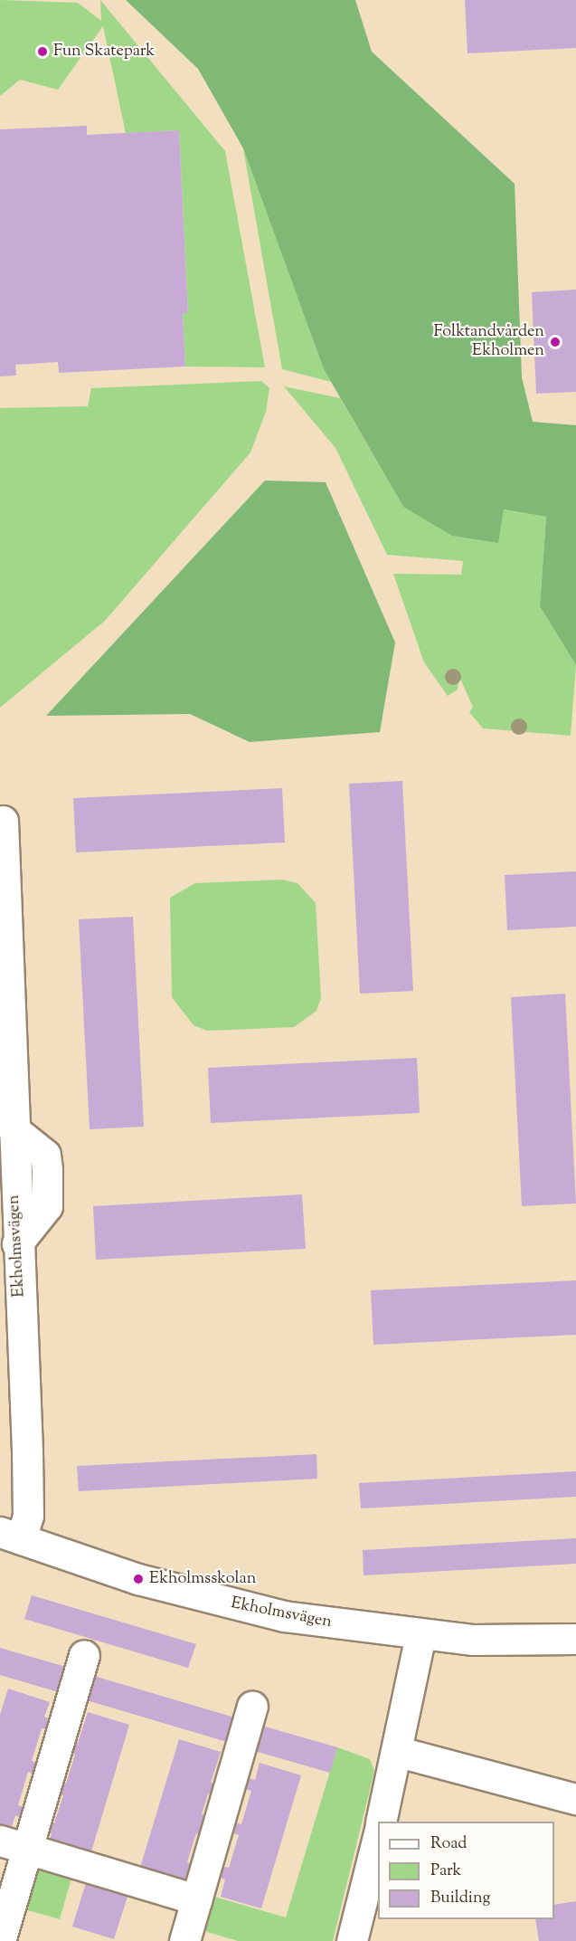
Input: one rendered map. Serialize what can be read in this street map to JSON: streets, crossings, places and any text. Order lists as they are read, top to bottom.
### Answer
{
  "streets": {
    "street": ["Ekholmsvägen"]
  },
  "places": ["Fun Skatepark", "Folktandvården Ekholmen", "Ekholmsskolan"],
  "legend": ["Road", "Park", "Building"]
}
